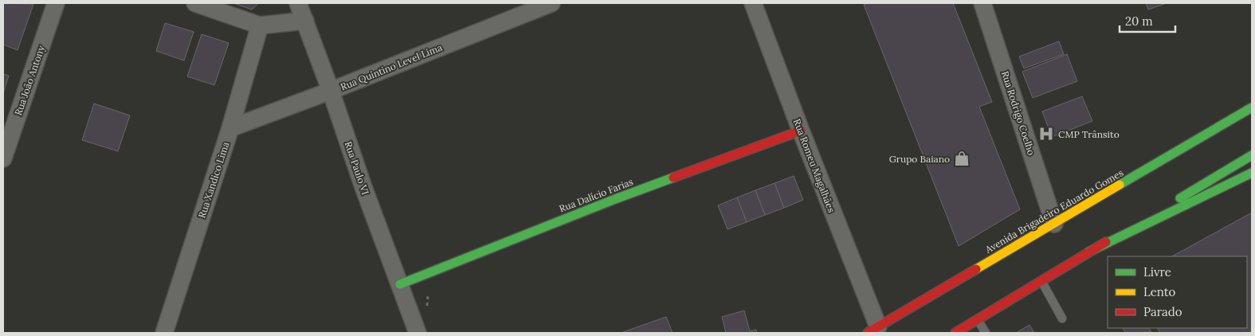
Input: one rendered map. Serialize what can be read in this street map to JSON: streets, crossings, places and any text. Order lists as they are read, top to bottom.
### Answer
{
  "streets": {
    "main road": ["Rua Dalício Farias", "Avenida Brigadeiro Eduardo Gomes"],
    "street": [
      "Rua Quintino Level Lima",
      "Rua João Antony",
      "Rua Rodrigo Coelho",
      "Rua Romeu Magalhães",
      "Rua Paulo VI",
      "Rua Xandico Lima"
    ]
  },
  "crossings": [
    ["Rua Quintino Level Lima", "Rua Paulo VI"],
    ["Rua Quintino Level Lima", "Rua Xandico Lima"],
    ["Rua Rodrigo Coelho", "Avenida Brigadeiro Eduardo Gomes"],
    ["Rua Romeu Magalhães", "Rua Dalício Farias"],
    ["Rua Romeu Magalhães", "Avenida Brigadeiro Eduardo Gomes"],
    ["Rua Paulo VI", "Rua Dalício Farias"]
  ],
  "places": {
    "hospital": ["CMP Trânsito"],
    "shop": ["Grupo Baiano"]
  },
  "legend": ["Livre", "Lento", "Parado"],
  "scale_bar": "20 m"
}
